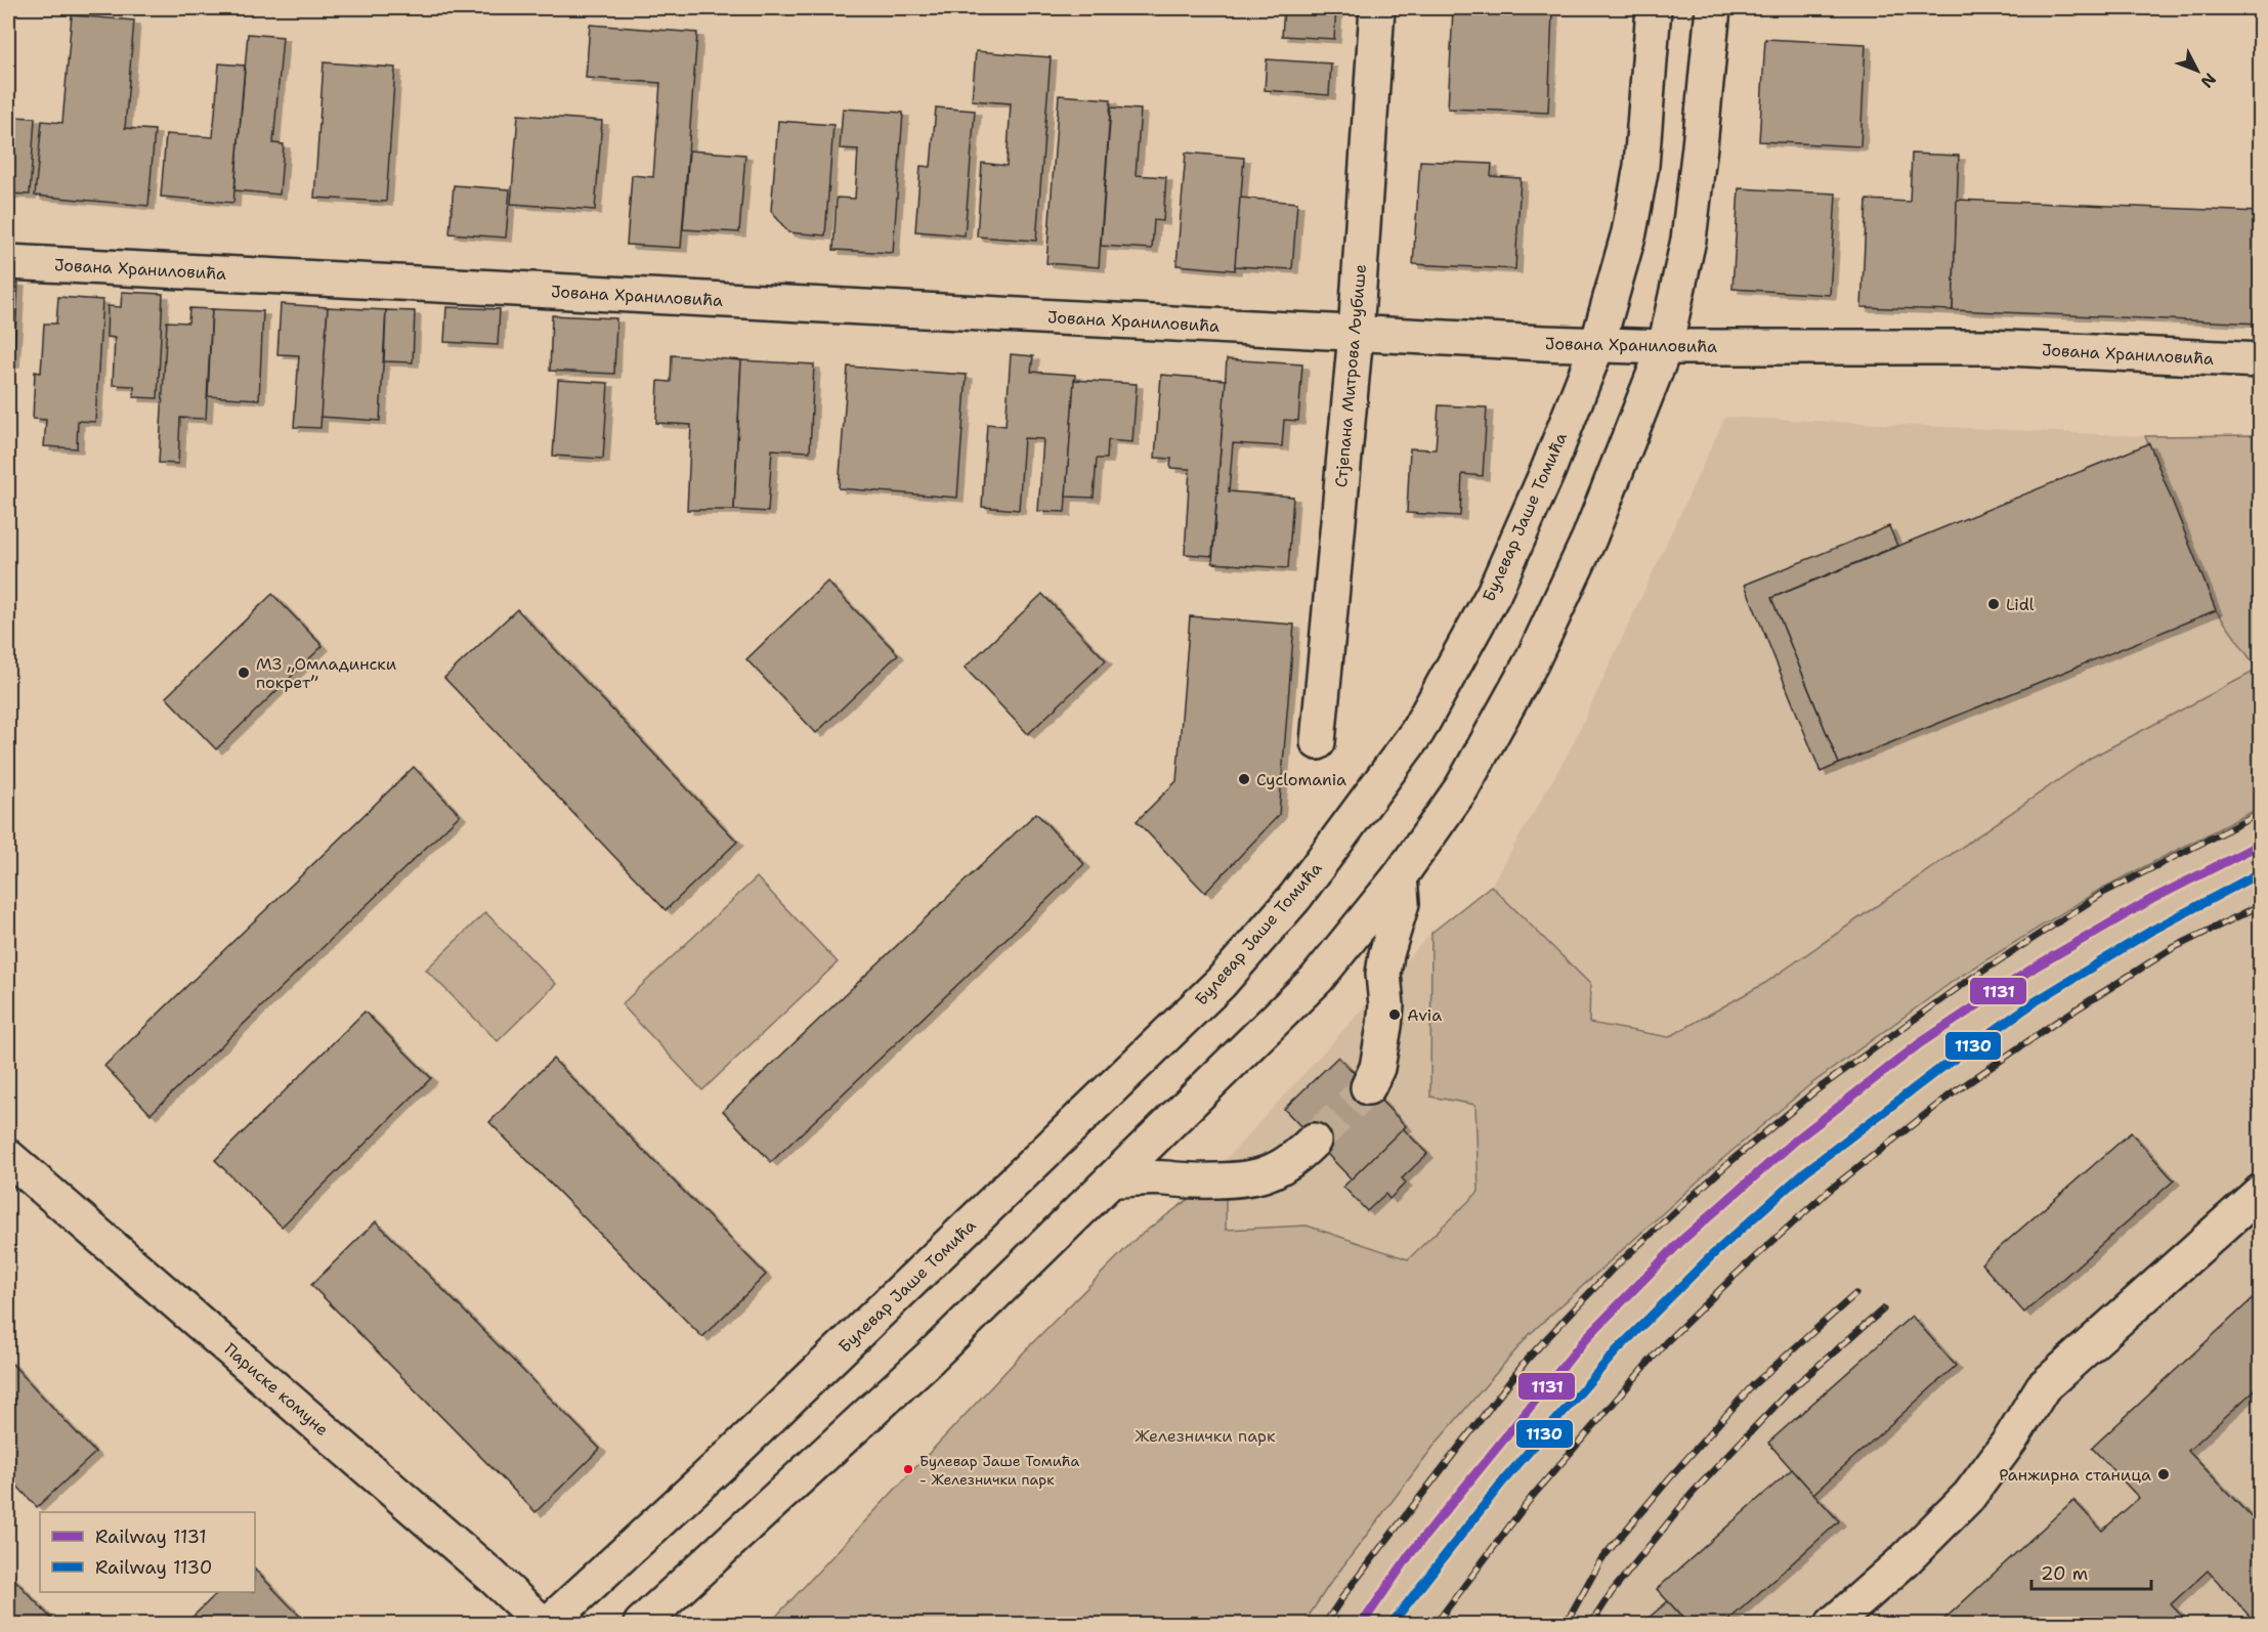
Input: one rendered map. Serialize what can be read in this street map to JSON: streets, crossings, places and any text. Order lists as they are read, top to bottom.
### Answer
{
  "streets": {
    "main road": [
      "Јована Храниловића",
      "Стјепана Митрова Љубише",
      "Булевар Јаше Томића",
      "Париске комуне"
    ]
  },
  "crossings": [
    ["Јована Храниловића", "Стјепана Митрова Љубише"],
    ["Јована Храниловића", "Булевар Јаше Томића"]
  ],
  "parks": ["Железнички парк"],
  "places": [
    "Lidl",
    "МЗ „Омладински покрет”",
    "Cyclomania",
    "Avia",
    "Булевар Јаше Томића - Железнички парк",
    "Ранжирна станица"
  ],
  "lines": ["rail line 1131", "rail line 1130"],
  "legend": ["Railway 1131", "Railway 1130"],
  "scale_bar": "20 m",
  "north": "bottom right"
}
